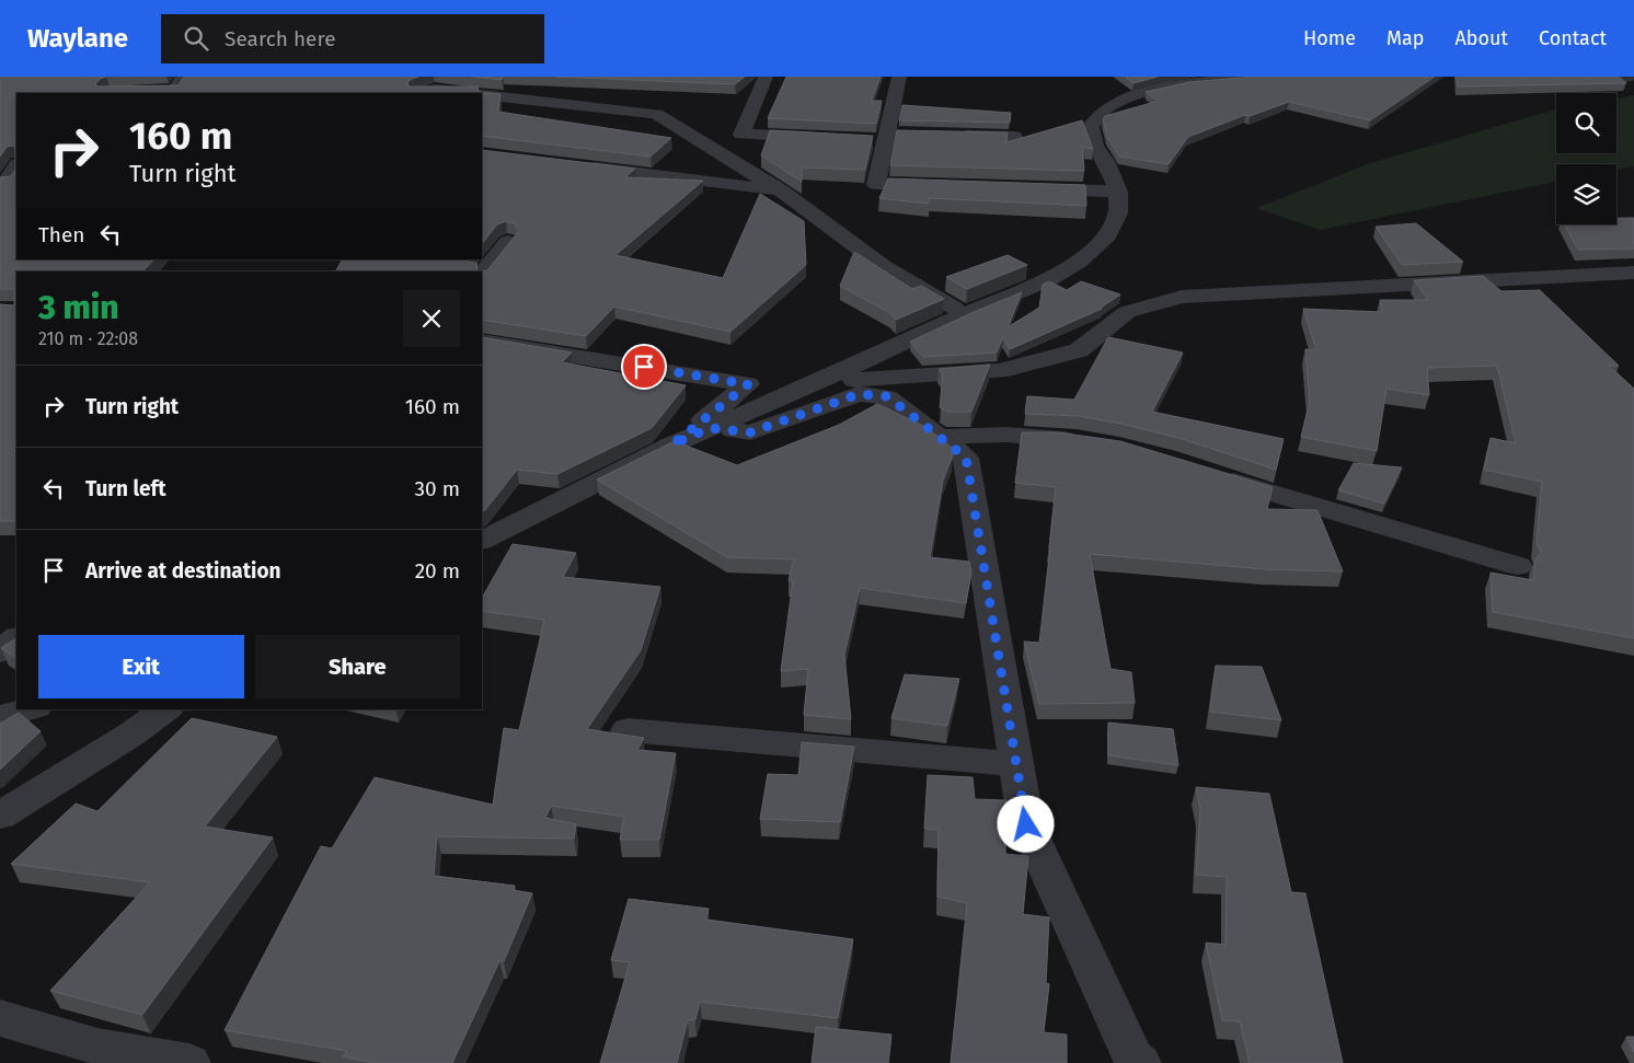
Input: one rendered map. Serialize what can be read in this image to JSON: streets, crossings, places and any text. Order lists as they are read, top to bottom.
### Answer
{
  "page": {
    "header": "Waylane",
    "search": "Search here",
    "nav": [
      "Home",
      "Map",
      "About",
      "Contact"
    ],
    "turn": ["160 m", "Turn right"],
    "then": "Then",
    "heading": ["3 min", "210 m · 22:08"],
    "list": [
      {
        "name": "Turn right",
        "value": "160 m"
      },
      {
        "name": "Turn left",
        "value": "30 m"
      },
      {
        "name": "Arrive at destination",
        "value": "20 m"
      }
    ],
    "buttons": ["Exit", "Share"]
  }
}
